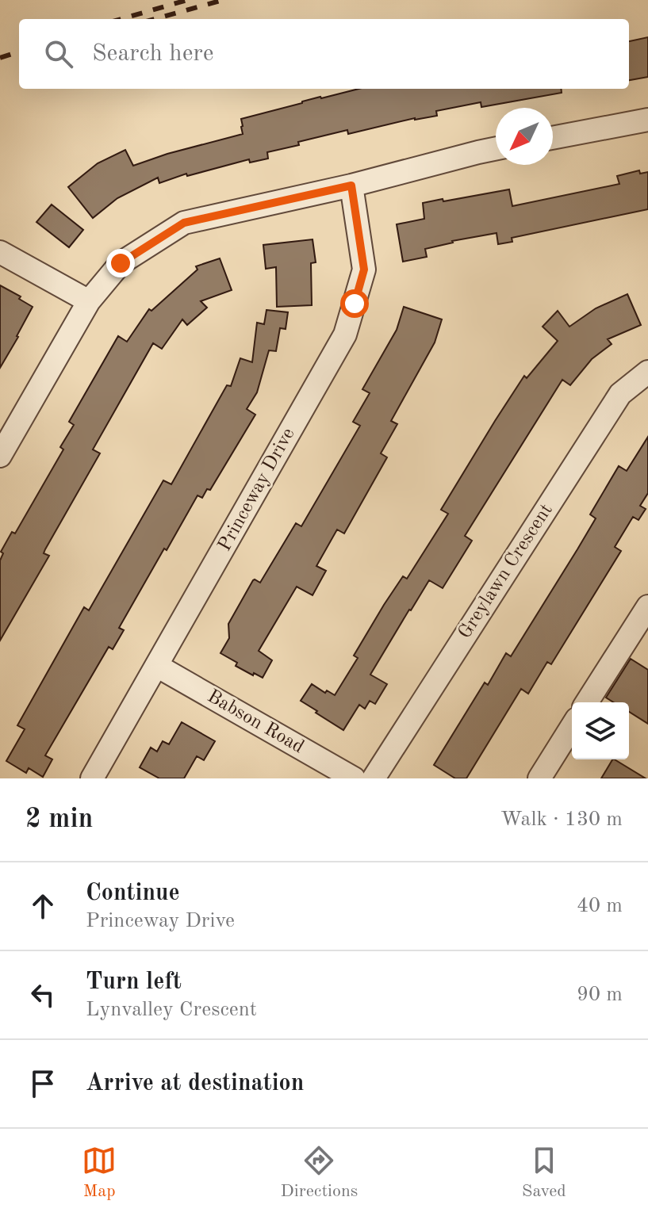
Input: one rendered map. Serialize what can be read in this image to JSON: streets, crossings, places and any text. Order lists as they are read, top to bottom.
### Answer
{
  "streets": {
    "street": ["Princeway Drive", "Greylawn Crescent", "Babson Road"]
  },
  "crossings": [
    ["Princeway Drive", "Babson Road"]
  ],
  "north": "bottom left",
  "page": {
    "search": "Search here",
    "heading": ["2 min", "Walk · 130 m"],
    "list": [
      ["Continue", "Princeway Drive", "40 m"],
      ["Turn left", "Lynvalley Crescent", "90 m"],
      "Arrive at destination"
    ],
    "nav": ["Map", "Directions", "Saved"]
  }
}
